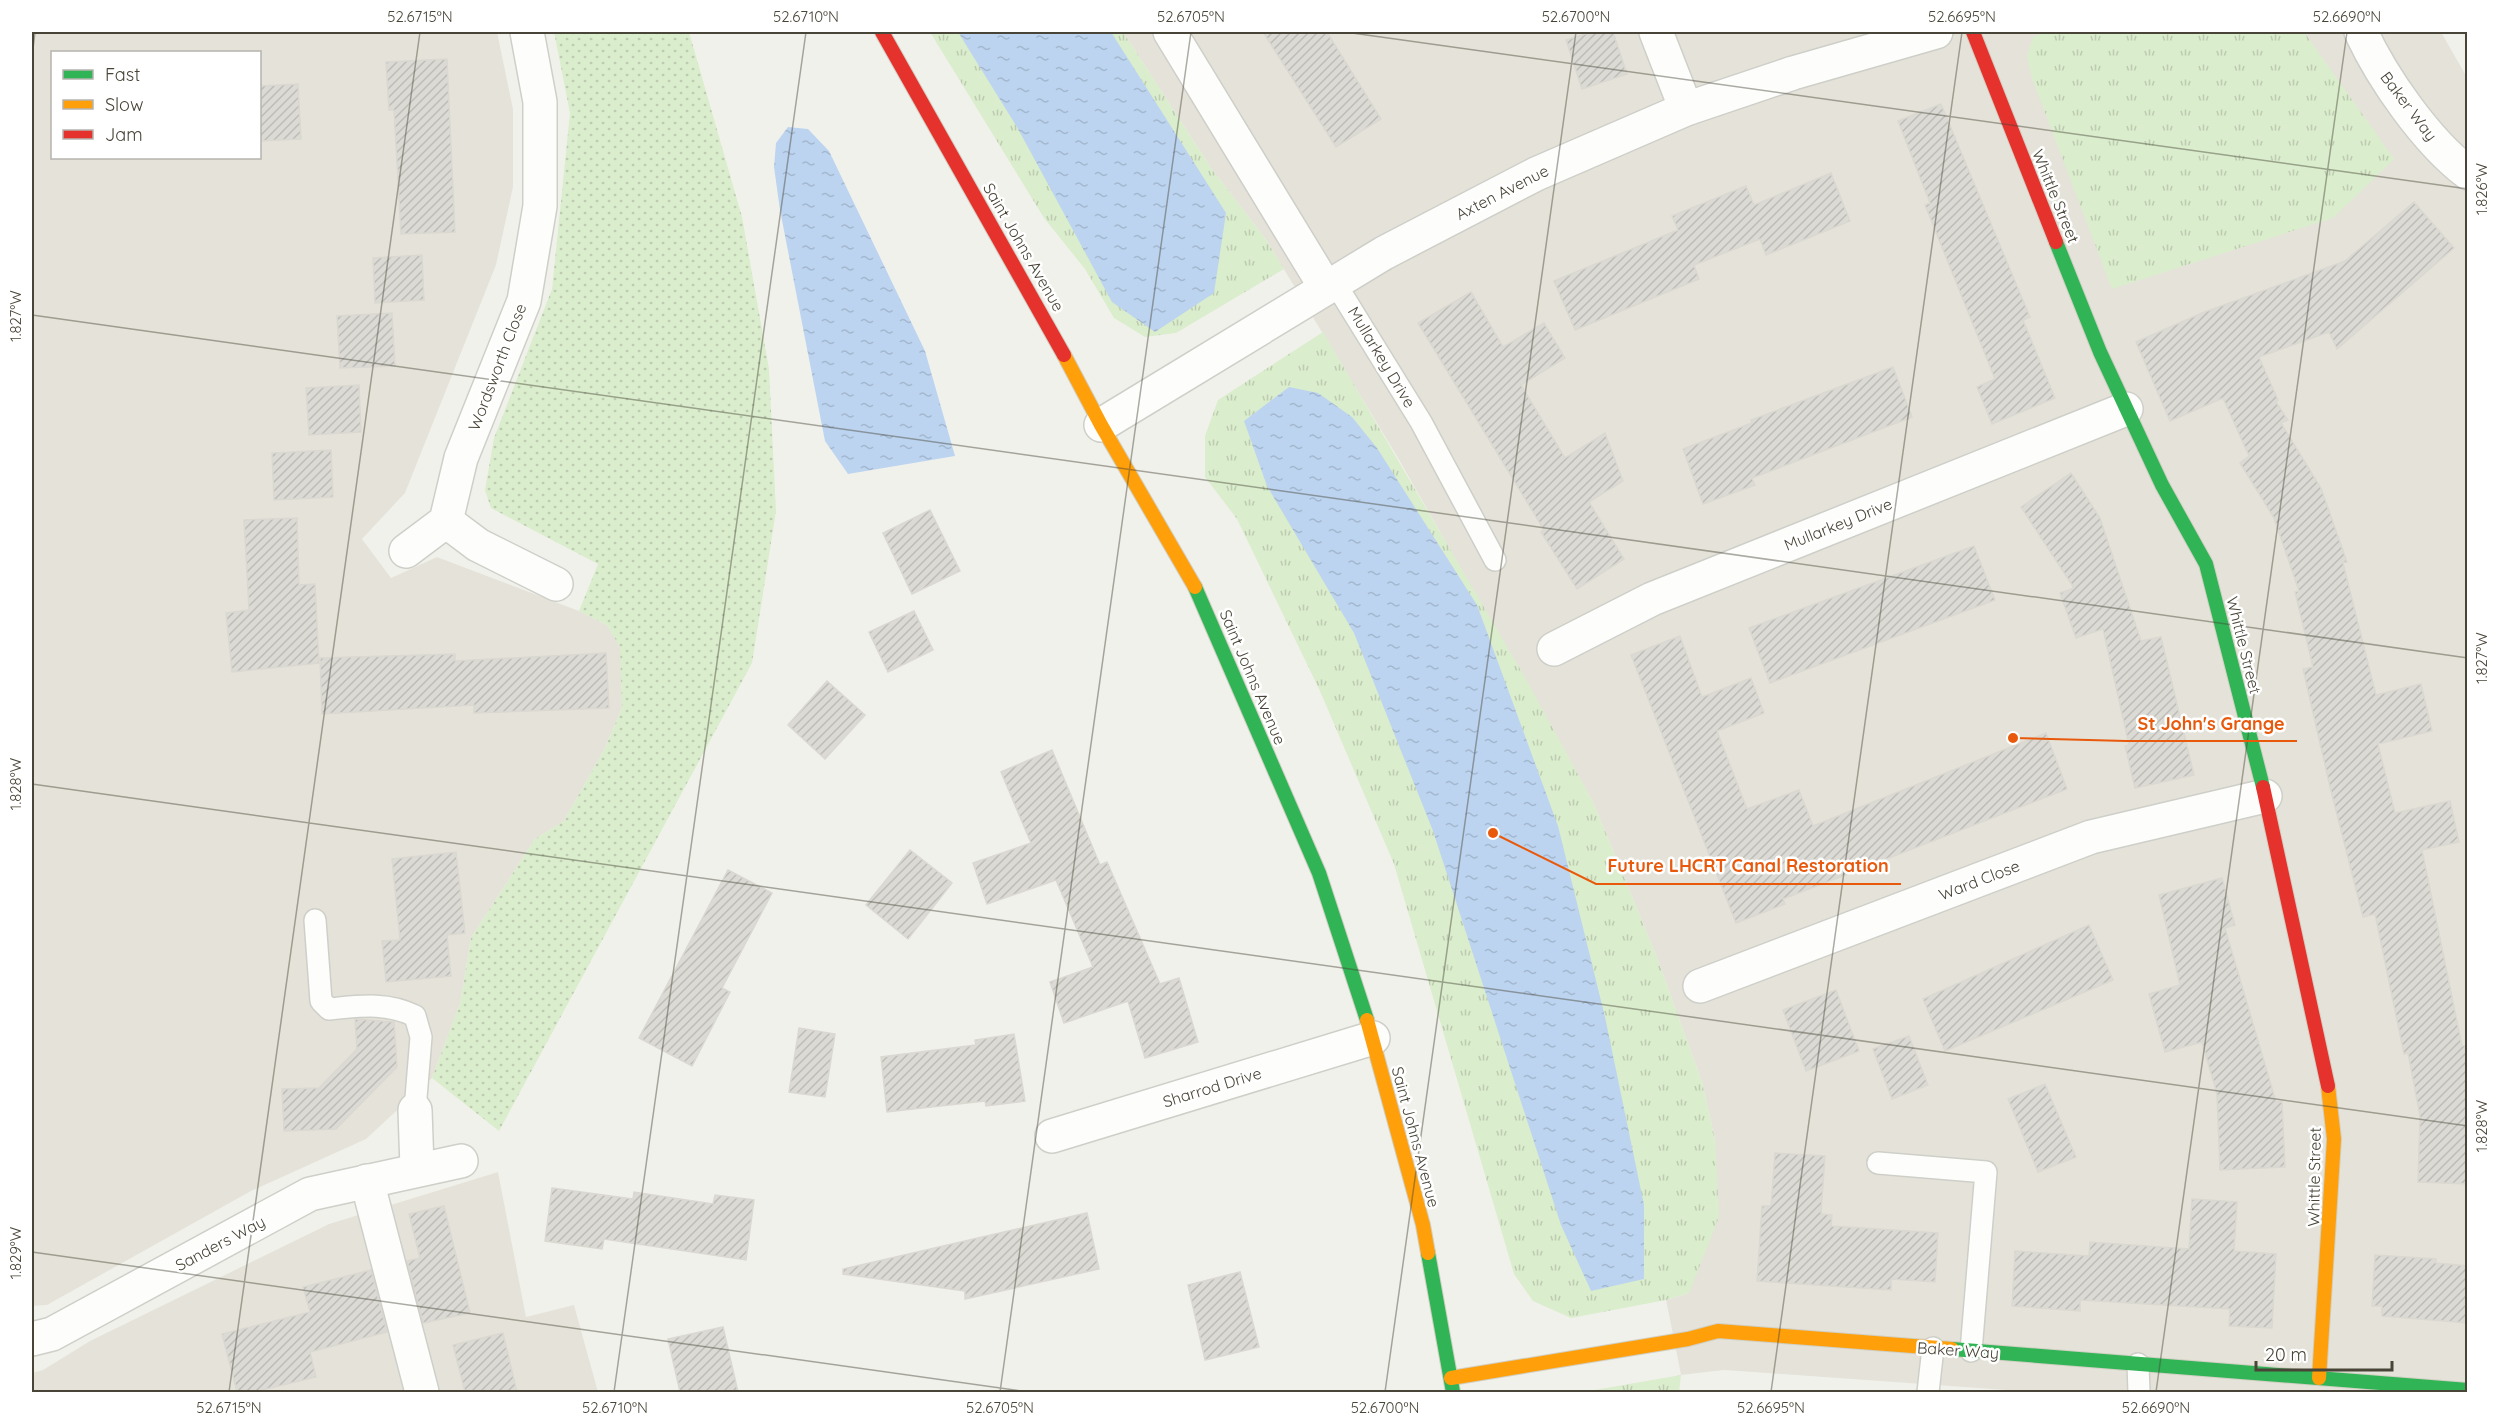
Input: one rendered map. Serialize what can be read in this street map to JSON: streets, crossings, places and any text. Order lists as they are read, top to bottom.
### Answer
{
  "streets": {
    "main road": ["Baker Way", "Whittle Street", "Saint Johns Avenue"],
    "street": [
      "Axten Avenue",
      "Mullarkey Drive",
      "Wordsworth Close",
      "Ward Close",
      "Sharrod Drive",
      "Sanders Way"
    ]
  },
  "crossings": [
    ["Baker Way", "Whittle Street"],
    ["Baker Way", "Saint Johns Avenue"],
    ["Axten Avenue", "Saint Johns Avenue"],
    ["Axten Avenue", "Mullarkey Drive"],
    ["Whittle Street", "Mullarkey Drive"],
    ["Whittle Street", "Ward Close"],
    ["Saint Johns Avenue", "Sharrod Drive"]
  ],
  "places": ["St John's Grange", "Future LHCRT Canal Restoration"],
  "legend": ["Fast", "Slow", "Jam"],
  "scale_bar": "20 m",
  "coordinates": [
    "52.6715°N",
    "52.6710°N",
    "52.6705°N",
    "52.6700°N",
    "52.6695°N",
    "52.6690°N",
    "1.826°W",
    "1.827°W",
    "1.828°W",
    "1.829°W"
  ]
}
